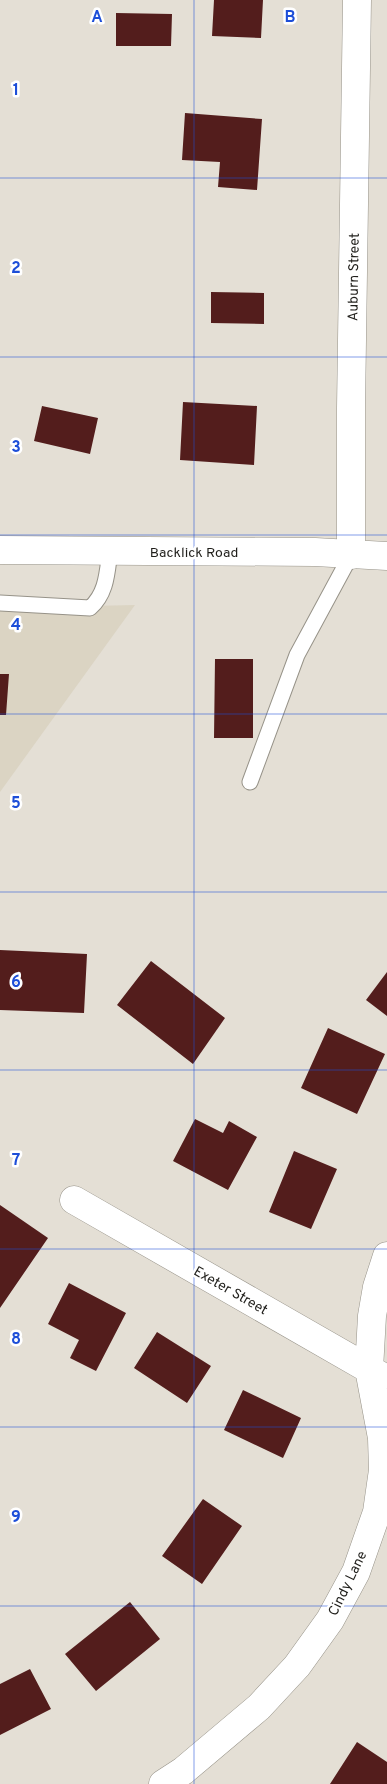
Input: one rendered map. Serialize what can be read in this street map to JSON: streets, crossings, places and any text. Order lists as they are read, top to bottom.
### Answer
{
  "streets": {
    "street": [
      "Auburn Street",
      "Backlick Road",
      "Exeter Street",
      "Cindy Lane"
    ]
  },
  "crossings": [
    ["Auburn Street", "Backlick Road"],
    ["Exeter Street", "Cindy Lane"]
  ],
  "grid": {
    "columns": ["A", "B"],
    "rows": [
      "1",
      "2",
      "3",
      "4",
      "5",
      "6",
      "7",
      "8",
      "9"
    ]
  }
}
